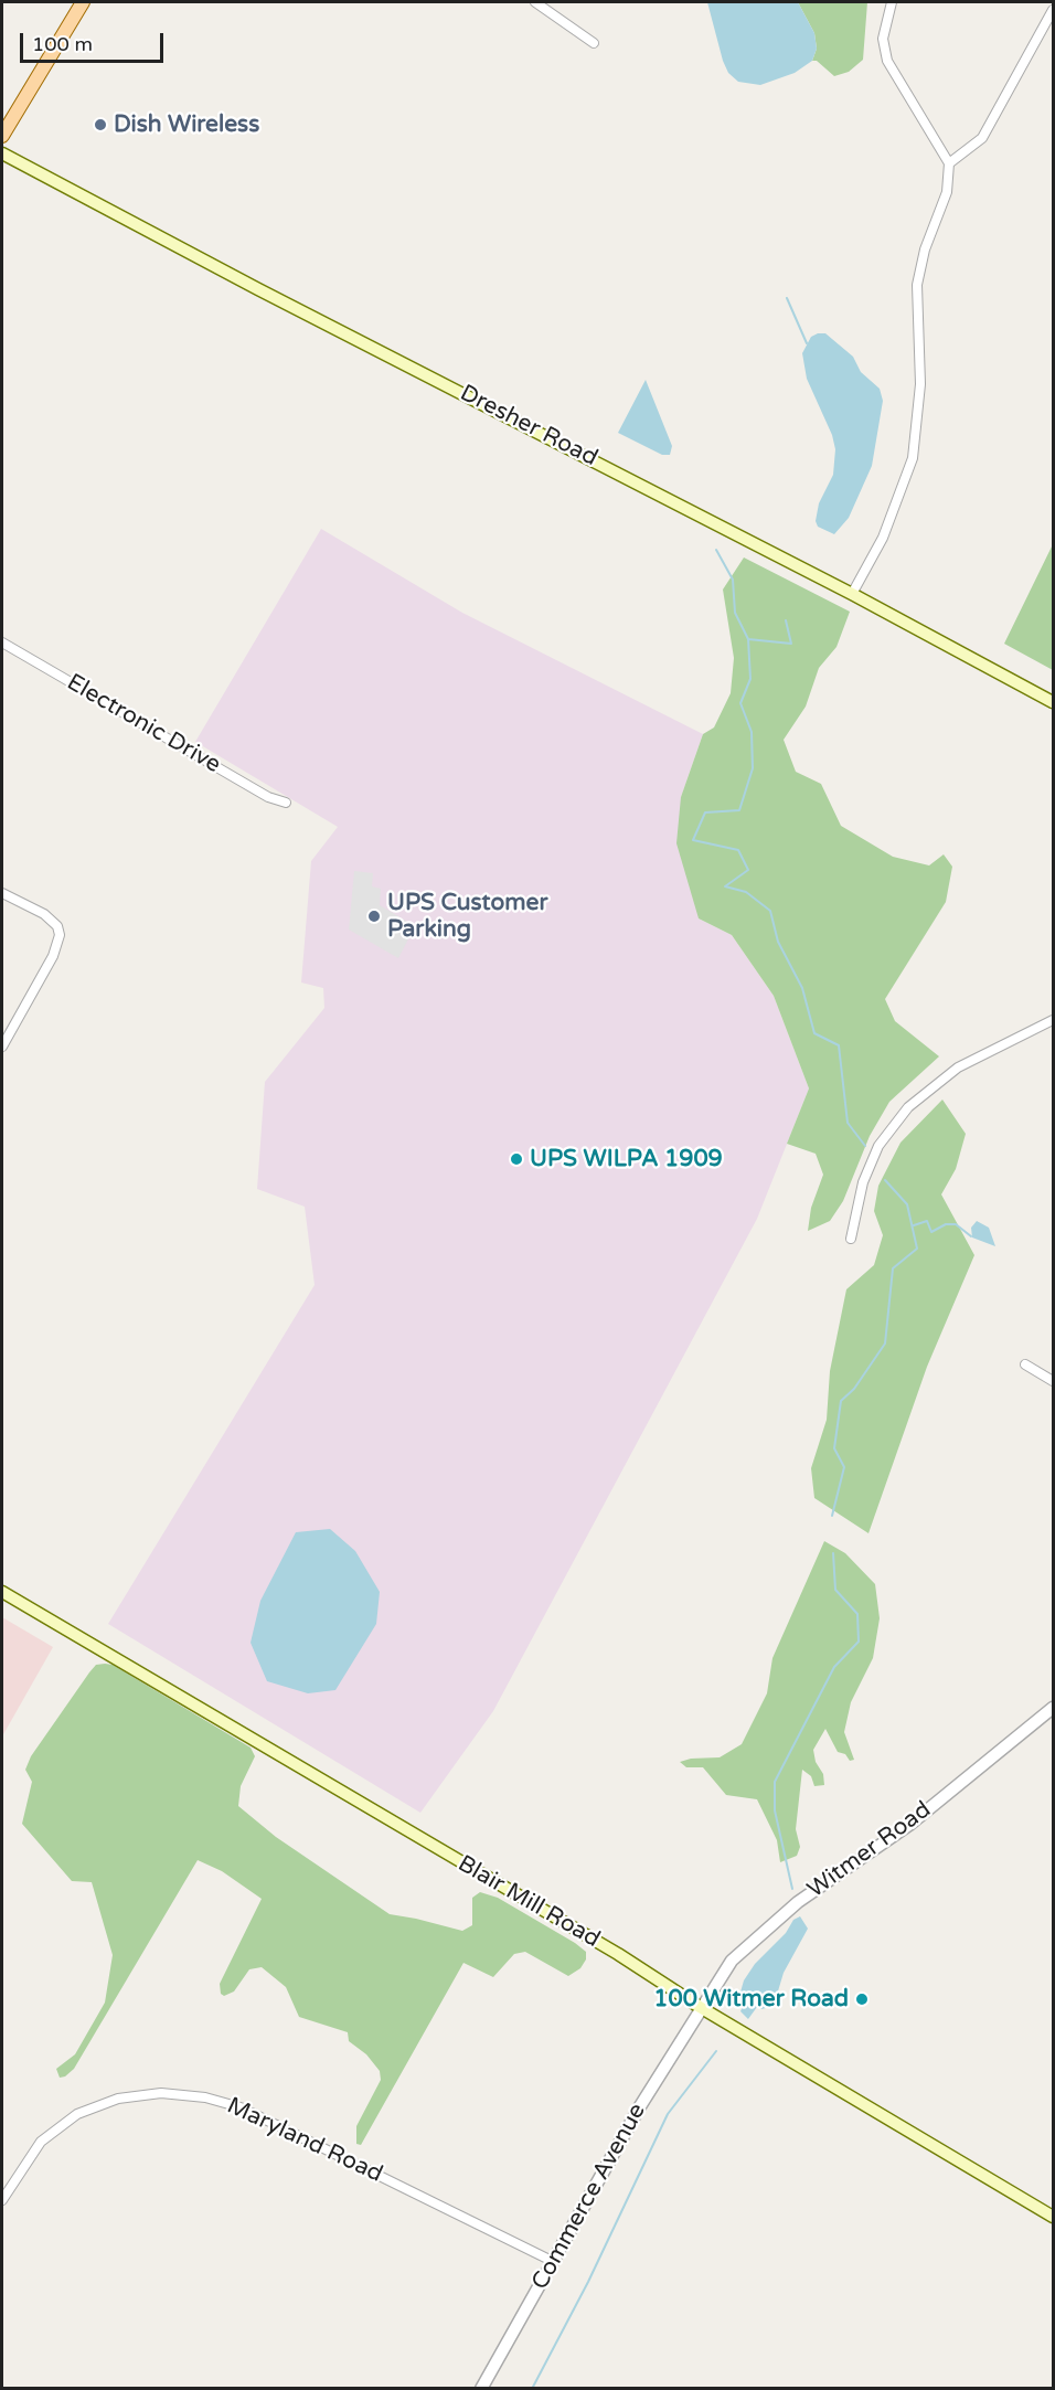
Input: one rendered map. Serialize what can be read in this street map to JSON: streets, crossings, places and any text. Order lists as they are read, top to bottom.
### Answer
{
  "streets": {
    "main road": ["Dresher Road", "Blair Mill Road"],
    "street": [
      "Electronic Drive",
      "Witmer Road",
      "Maryland Road",
      "Commerce Avenue"
    ]
  },
  "crossings": [
    ["Witmer Road", "Blair Mill Road"],
    ["Witmer Road", "Commerce Avenue"],
    ["Blair Mill Road", "Commerce Avenue"],
    ["Maryland Road", "Commerce Avenue"]
  ],
  "places": [
    "Dish Wireless",
    "UPS Customer Parking",
    "UPS WILPA 1909",
    "100 Witmer Road"
  ],
  "scale_bar": "100 m"
}
